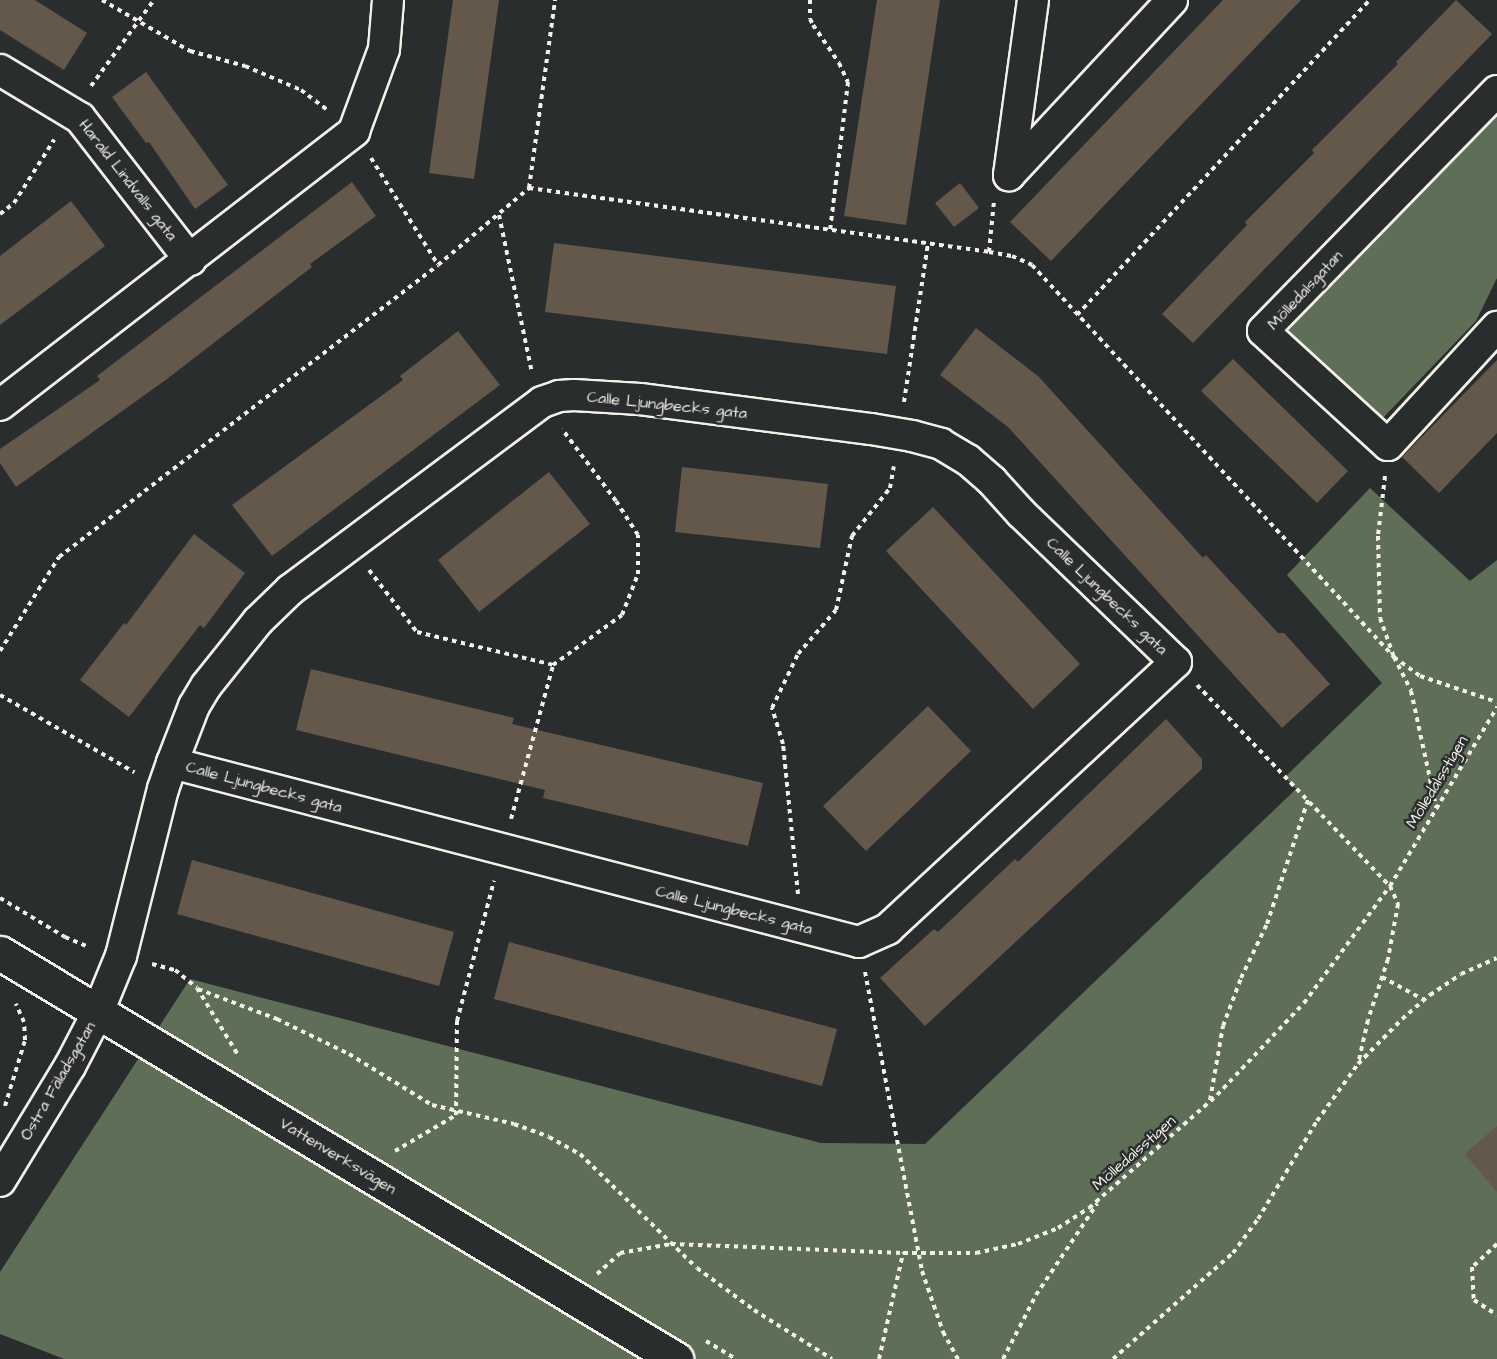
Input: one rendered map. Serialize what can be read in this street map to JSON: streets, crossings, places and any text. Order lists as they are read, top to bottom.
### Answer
{
  "streets": {
    "street": [
      "Harald Lindvalls gata",
      "Mölledalsgatan",
      "Calle Ljungbecks gata",
      "Östra Fäladsgatan",
      "Vattenverksvägen"
    ],
    "path": ["Mölledalsstigen"]
  },
  "crossings": [
    ["Calle Ljungbecks gata", "Östra Fäladsgatan"],
    ["Calle Ljungbecks gata", "Vattenverksvägen"],
    ["Östra Fäladsgatan", "Vattenverksvägen"]
  ]
}
